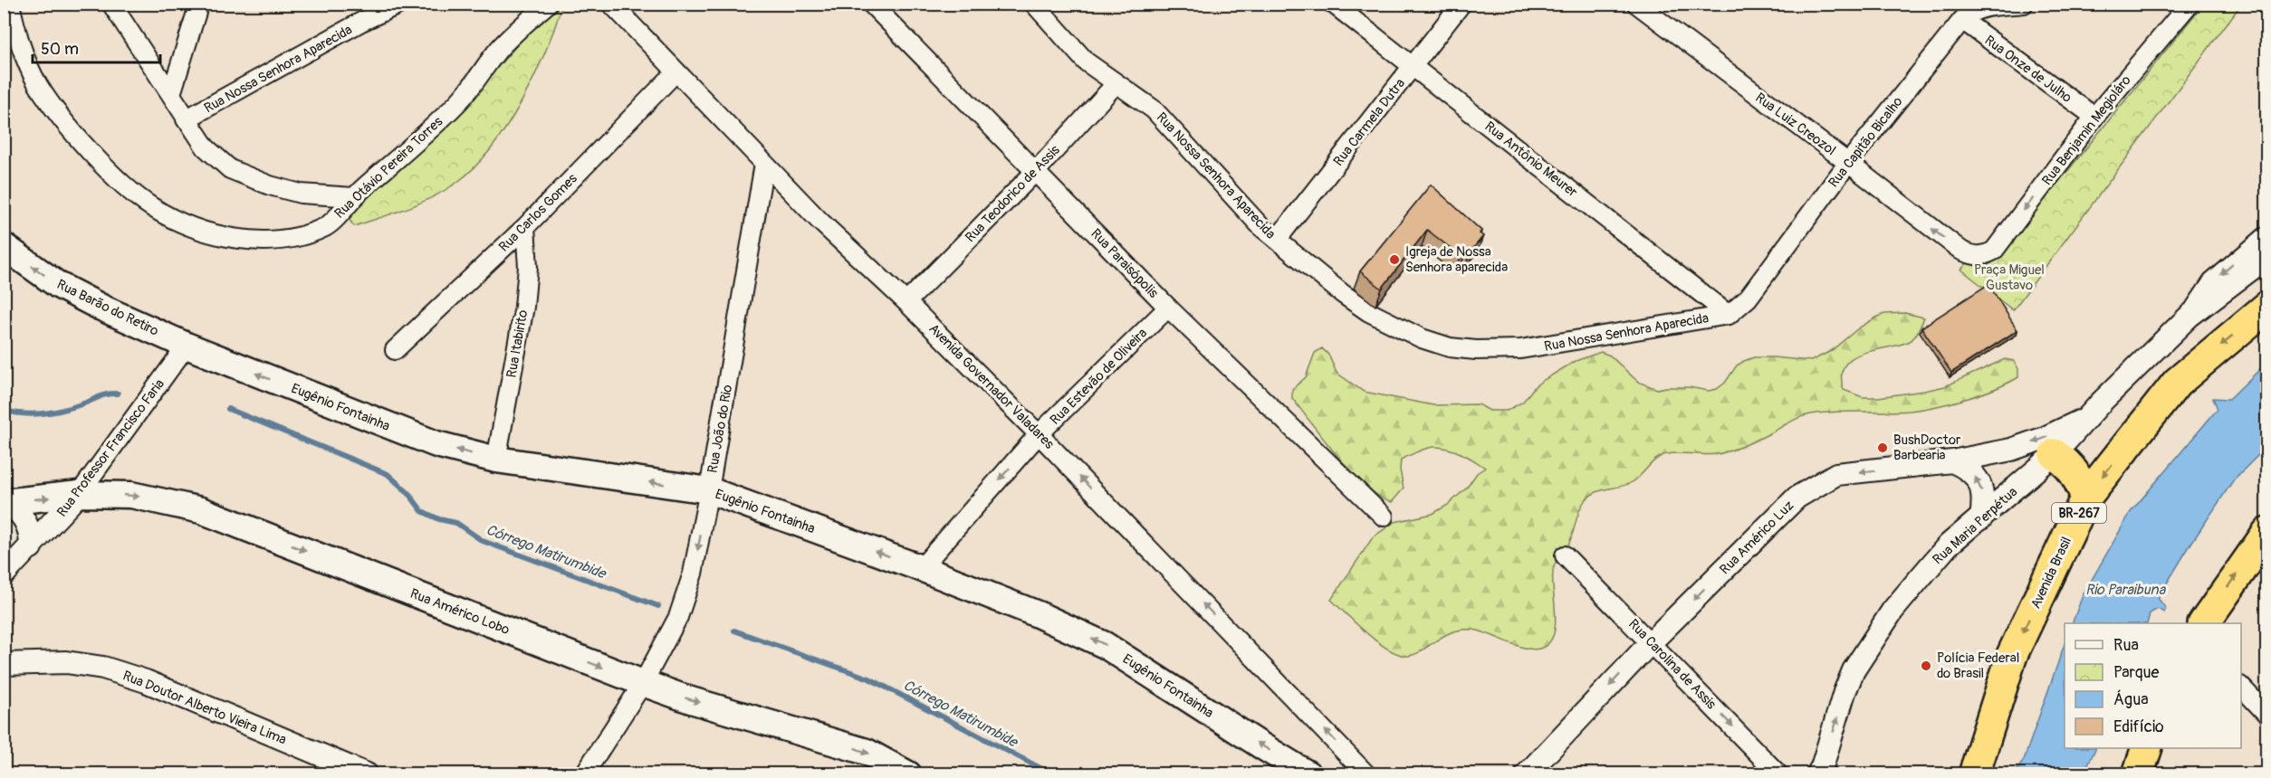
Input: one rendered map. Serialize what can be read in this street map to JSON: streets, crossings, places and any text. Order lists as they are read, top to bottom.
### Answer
{
  "streets": {
    "highway": ["BR-267", "Avenida Brasil"],
    "main road": ["Rua Barão do Retiro", "Eugênio Fontainha", "Rua Américo Lobo"],
    "street": [
      "Rua Nossa Senhora Aparecida",
      "Rua Onze de Julho",
      "Rua Carmela Dutra",
      "Rua Luiz Creozol",
      "Rua Benjamin Megioláro",
      "Rua Capitão Bicalho",
      "Rua Antônio Meurer",
      "Rua Otávio Pereira Torres",
      "Rua Teodorico de Assis",
      "Rua Carlos Gomes",
      "Rua Paraisópolis",
      "Rua Itabirito",
      "Rua Estevão de Oliveira",
      "Avenida Governador Valadares",
      "Rua João do Rio",
      "Rua Professor Francisco Faria",
      "Rua Maria Perpétua",
      "Rua Américo Luz",
      "Rua Carolina de Assis",
      "Rua Doutor Alberto Vieira Lima"
    ]
  },
  "crossings": [
    ["Rua Nossa Senhora Aparecida", "Rua Carmela Dutra"],
    ["Rua Nossa Senhora Aparecida", "Rua Capitão Bicalho"],
    ["Rua Nossa Senhora Aparecida", "Rua Antônio Meurer"],
    ["Rua Nossa Senhora Aparecida", "Rua Teodorico de Assis"],
    ["Rua Onze de Julho", "Rua Benjamin Megioláro"],
    ["Rua Onze de Julho", "Rua Capitão Bicalho"],
    ["Rua Carmela Dutra", "Rua Antônio Meurer"],
    ["Rua Luiz Creozol", "Rua Benjamin Megioláro"],
    ["Rua Luiz Creozol", "Rua Capitão Bicalho"],
    ["Rua Capitão Bicalho", "Rua Antônio Meurer"],
    ["Rua Teodorico de Assis", "Rua Paraisópolis"],
    ["Rua Teodorico de Assis", "Avenida Governador Valadares"],
    ["Rua Carlos Gomes", "Rua Itabirito"],
    ["Rua Carlos Gomes", "Avenida Governador Valadares"],
    ["Rua Paraisópolis", "Rua Estevão de Oliveira"],
    ["Rua Barão do Retiro", "Eugênio Fontainha"],
    ["Rua Barão do Retiro", "Rua Professor Francisco Faria"],
    ["Rua Itabirito", "Eugênio Fontainha"],
    ["Rua Estevão de Oliveira", "Avenida Governador Valadares"],
    ["Rua Estevão de Oliveira", "Eugênio Fontainha"],
    ["Avenida Governador Valadares", "Rua João do Rio"],
    ["Eugênio Fontainha", "Rua João do Rio"],
    ["Eugênio Fontainha", "Rua Professor Francisco Faria"],
    ["Rua João do Rio", "Rua Américo Lobo"],
    ["Rua Professor Francisco Faria", "Rua Américo Lobo"],
    ["Rua Maria Perpétua", "Rua Américo Luz"],
    ["Rua Américo Luz", "Rua Carolina de Assis"]
  ],
  "one_way": [
    "Rua Luiz Creozol",
    "Rua Benjamin Megioláro",
    "Rua Barão do Retiro",
    "Rua Estevão de Oliveira",
    "Avenida Governador Valadares",
    "Eugênio Fontainha",
    "Rua Américo Luz",
    "Avenida Brasil",
    "Rua Américo Lobo",
    "Rua Carolina de Assis"
  ],
  "water": ["Córrego Matirumbide", "Rio Paraibuna"],
  "parks": ["Praça Miguel Gustavo"],
  "places": ["Igreja de Nossa Senhora aparecida", "BushDoctor Barbearia", "Polícia Federal do Brasil"],
  "legend": [
    "Rua",
    "Parque",
    "Água",
    "Edifício"
  ],
  "scale_bar": "50 m"
}
